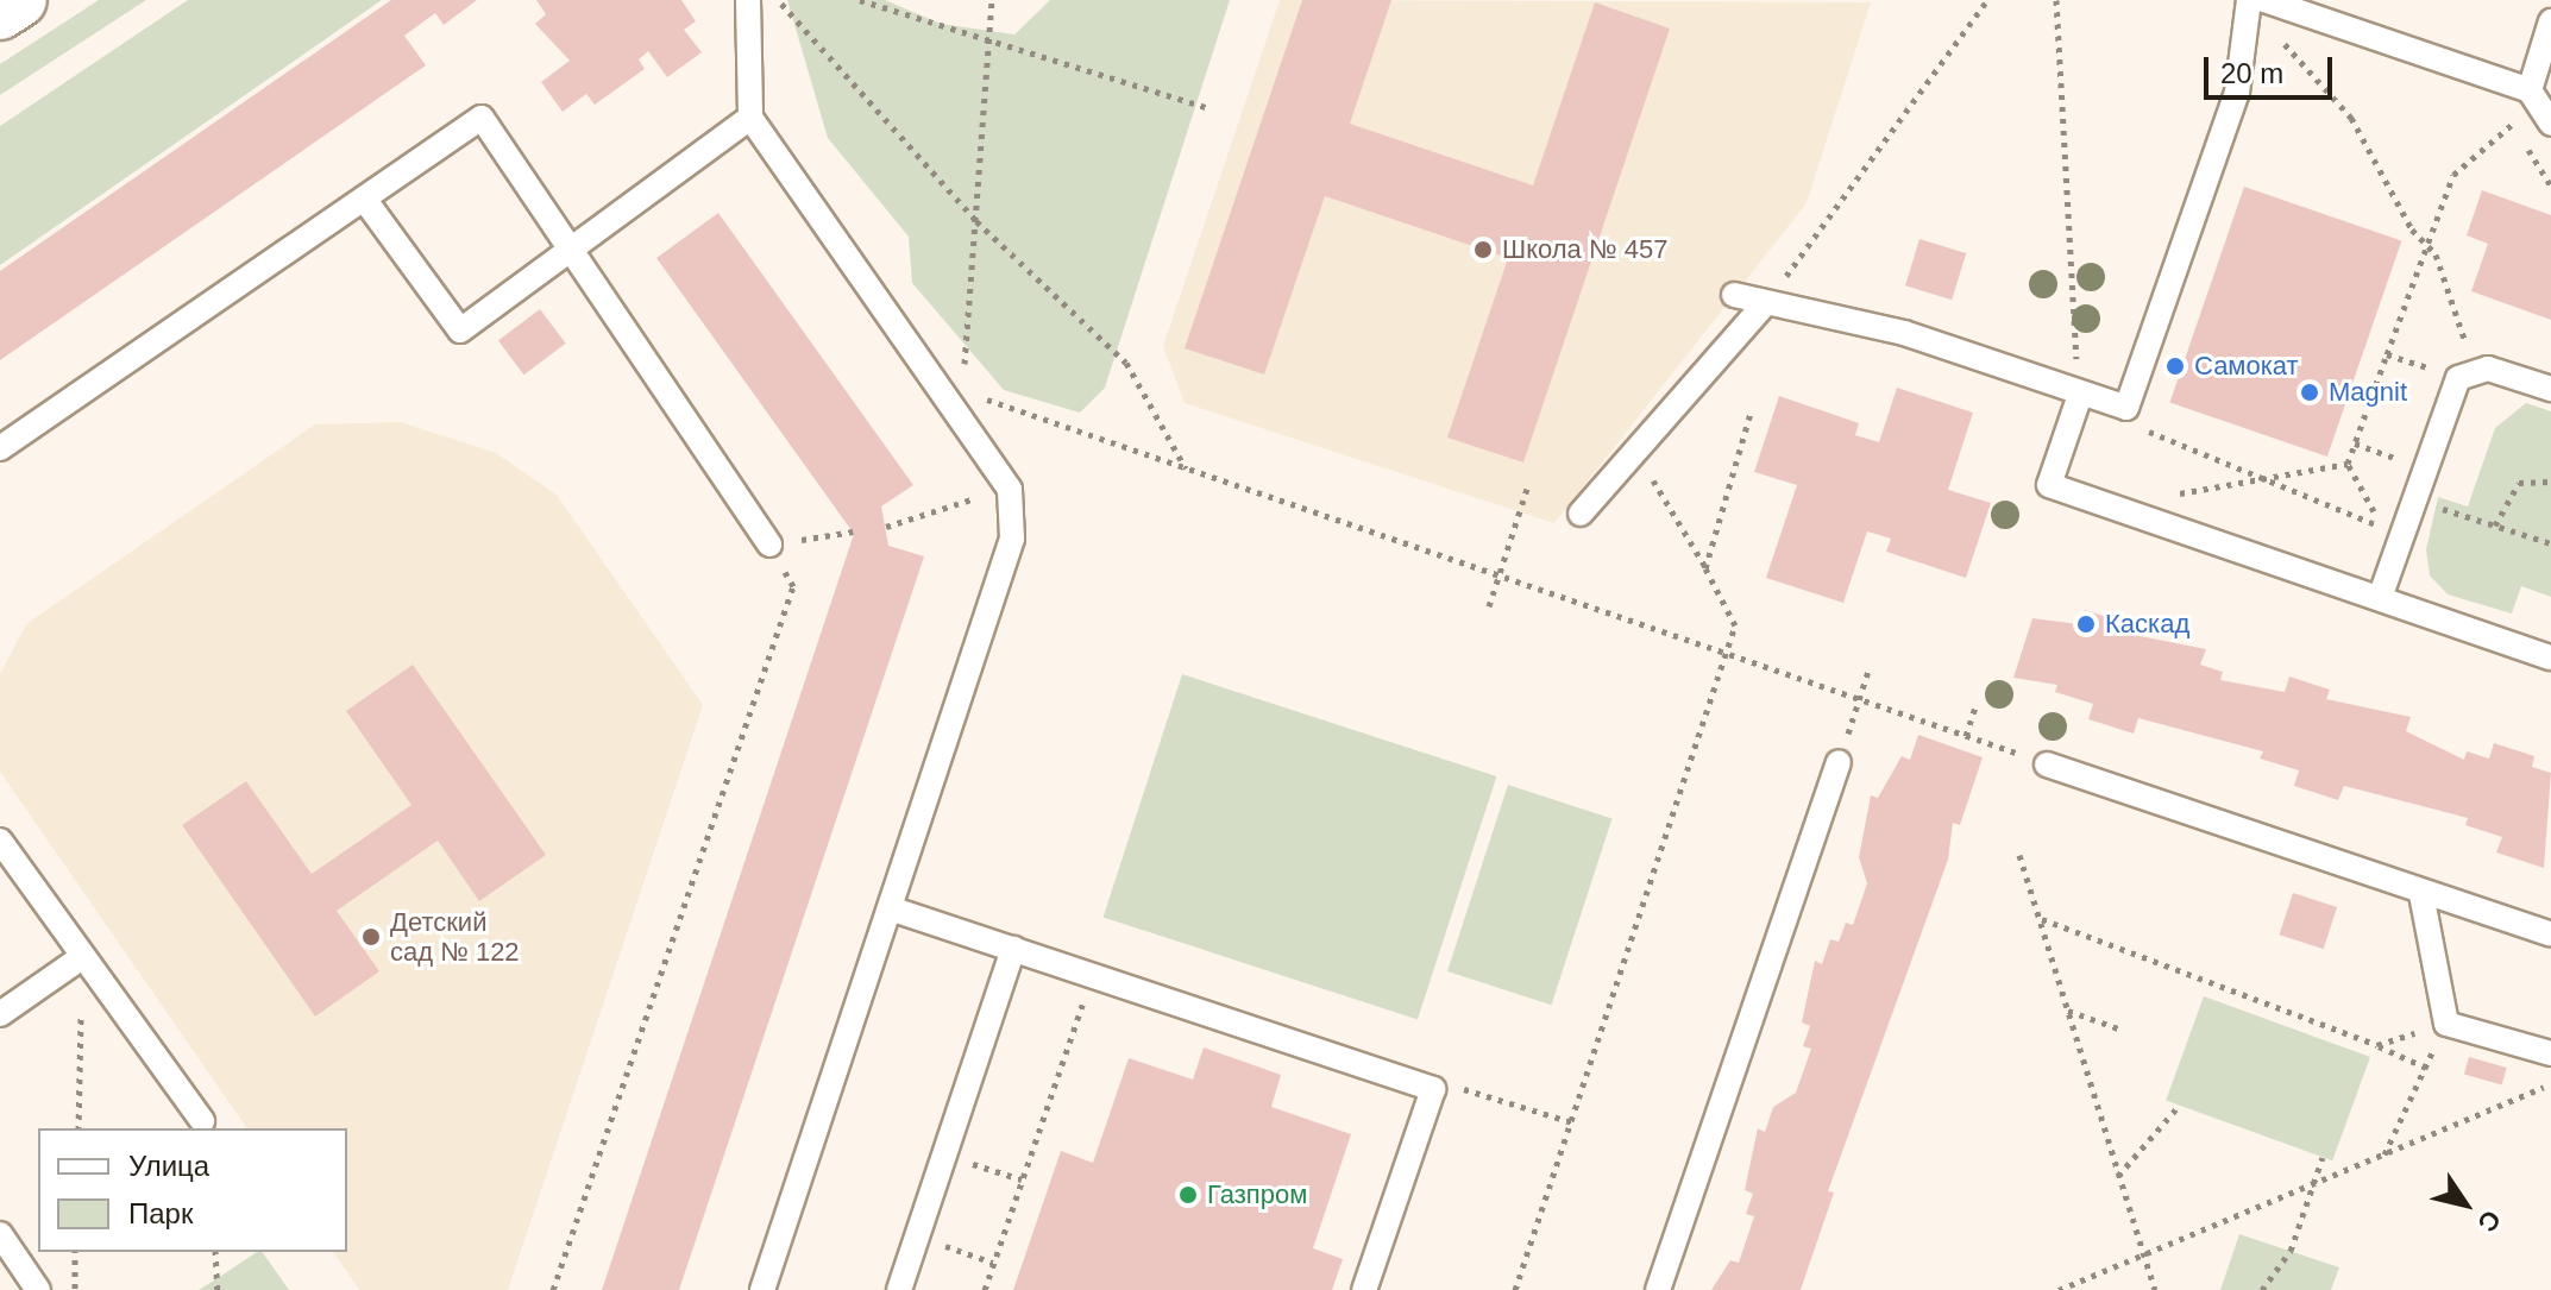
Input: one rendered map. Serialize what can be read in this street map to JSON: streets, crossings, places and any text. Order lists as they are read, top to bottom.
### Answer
{
  "places": [
    "Школа № 457",
    "Самокат",
    "Magnit",
    "Каскад",
    "Детский сад № 122",
    "Газпром"
  ],
  "legend": ["Улица", "Парк"],
  "scale_bar": "20 m",
  "north": "bottom right"
}
